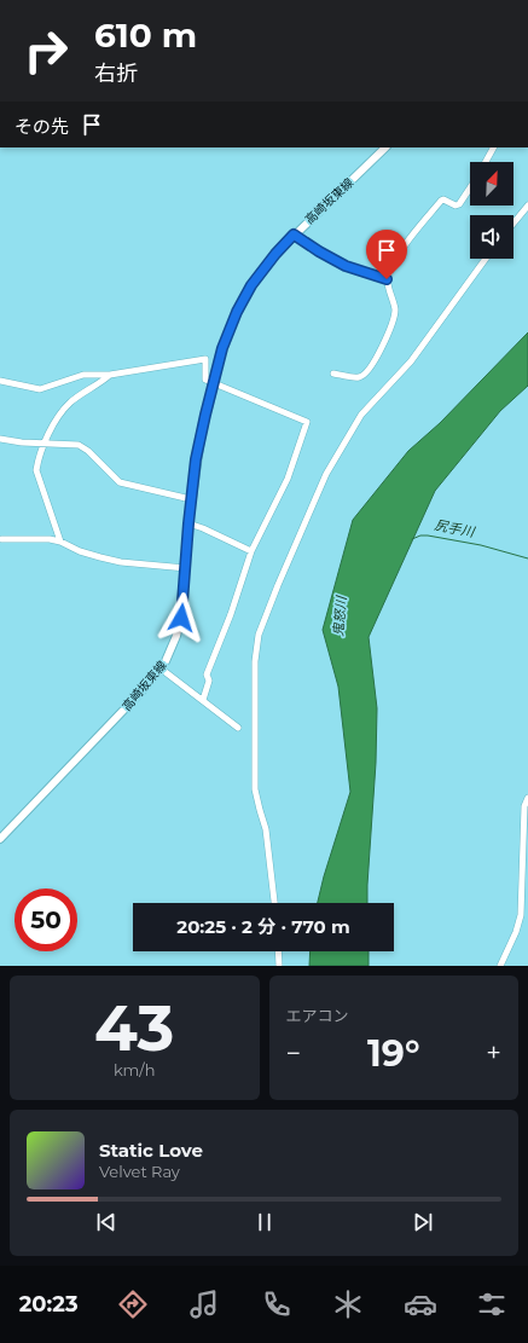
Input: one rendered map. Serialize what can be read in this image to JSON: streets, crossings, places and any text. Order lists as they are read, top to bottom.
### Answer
{
  "streets": {
    "main road": ["高崎坂東線"]
  },
  "water": ["尻手川", "鬼怒川"],
  "north": "top right",
  "page": {
    "turn": ["610 m", "右折"],
    "then": "その先",
    "limit": "50",
    "trip": "20:25 · 2 分 · 770 m",
    "tile": [
      ["43", "km/h"],
      "エアコン"
    ],
    "heat": ["−", "19°", "+"],
    "song": ["Static Love", "Velvet Ray"],
    "tabs": "20:23"
  }
}
